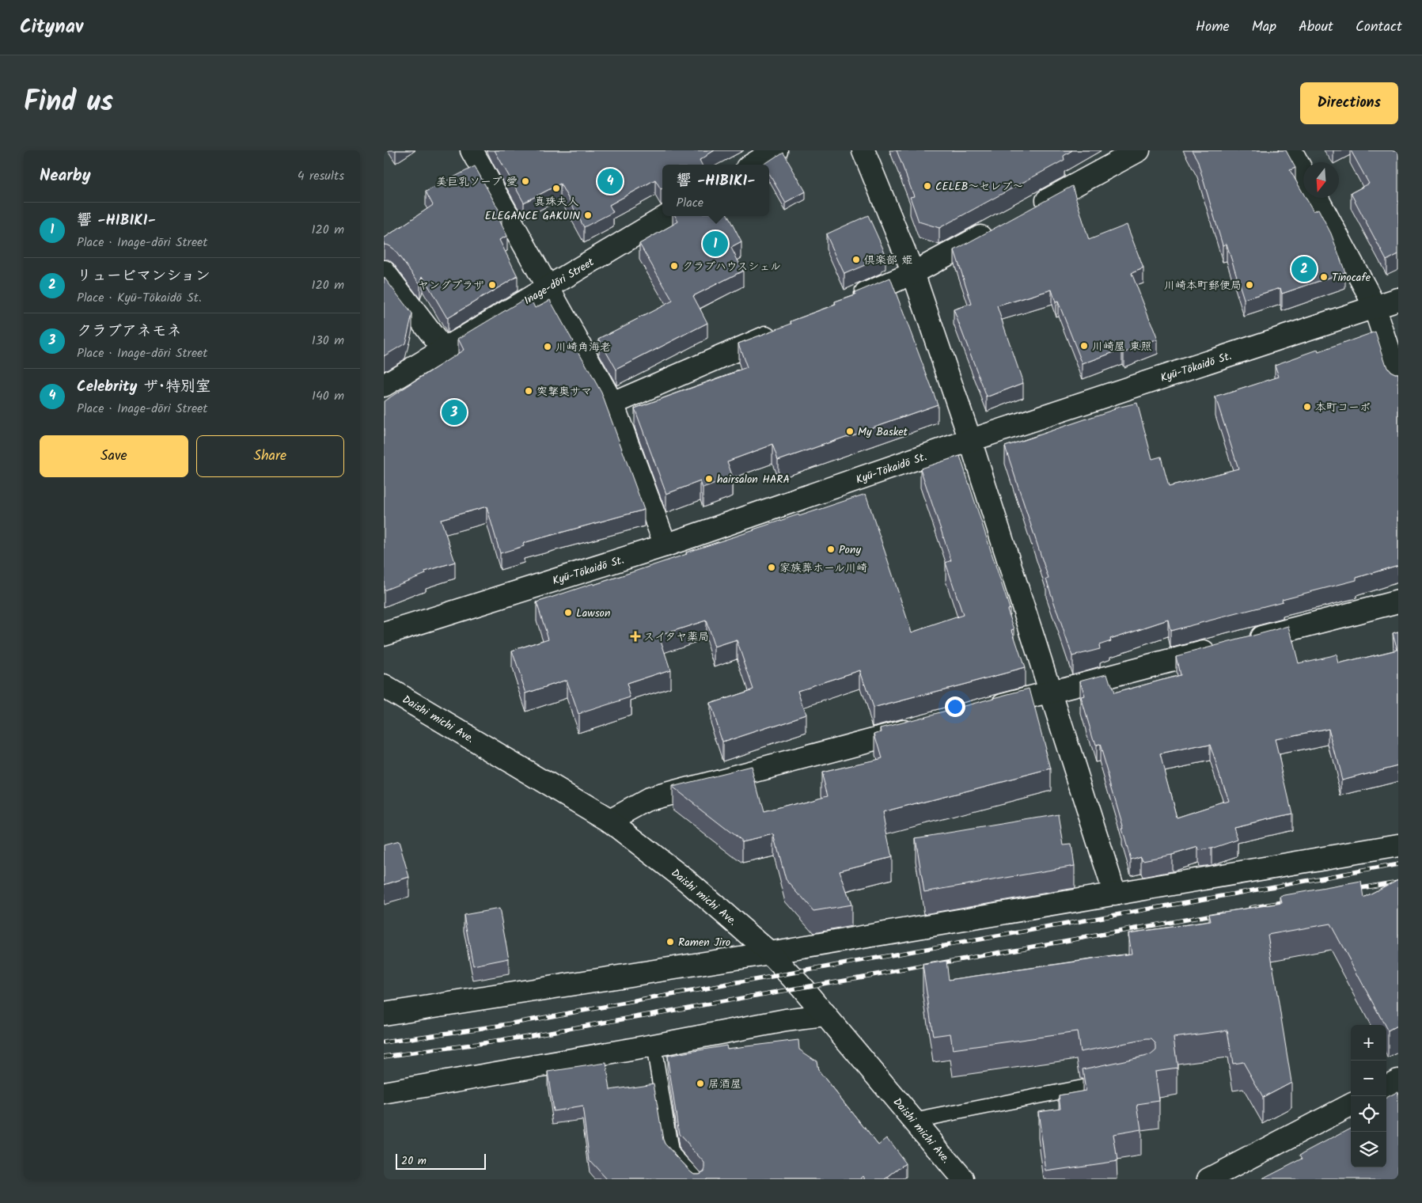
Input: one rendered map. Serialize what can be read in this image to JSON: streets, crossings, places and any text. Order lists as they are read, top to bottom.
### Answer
{
  "streets": {
    "main road": ["Inage-dōri Street", "Kyū-Tōkaidō St.", "Daishi michi Ave."]
  },
  "places": {
    "other": [
      "美巨乳ソープ 愛",
      "CELEB～セレブ～",
      "真珠夫人",
      "ELEGANCE GAKUIN",
      "倶楽部 姫",
      "クラブハウスシェル",
      "Tinocafe",
      "ヤングプラザ",
      "川崎本町郵便局",
      "川崎屋 東照",
      "川崎角海老",
      "突撃奥サマ",
      "本町コーポ",
      "My Basket",
      "hairsalon HARA",
      "Pony",
      "家族葬ホール川崎",
      "Lawson",
      "Ramen Jiro",
      "居酒屋"
    ],
    "health": ["スイタヤ薬局"]
  },
  "scale_bar": "20 m",
  "north": "bottom",
  "page": {
    "header": "Citynav",
    "nav": [
      "Home",
      "Map",
      "About",
      "Contact"
    ],
    "title": "Find us",
    "buttons": [
      "Directions",
      ["Save", "Share"]
    ],
    "heading": ["Nearby", "4 results"],
    "popup": ["響 -HIBIKI-", "Place"],
    "pins": [
      "4",
      "1",
      "2",
      "3"
    ],
    "list": [
      {
        "mark": "1",
        "name": "響 -HIBIKI-",
        "note": "Place · Inage-dōri Street",
        "value": "120 m"
      },
      {
        "mark": "2",
        "name": "リュービマンション",
        "note": "Place · Kyū-Tōkaidō St.",
        "value": "120 m"
      },
      {
        "mark": "3",
        "name": "クラブアネモネ",
        "note": "Place · Inage-dōri Street",
        "value": "130 m"
      },
      {
        "mark": "4",
        "name": "Celebrity ザ･特別室",
        "note": "Place · Inage-dōri Street",
        "value": "140 m"
      }
    ],
    "map_buttons": ["+", "−"],
    "scale": "20 m"
  }
}
